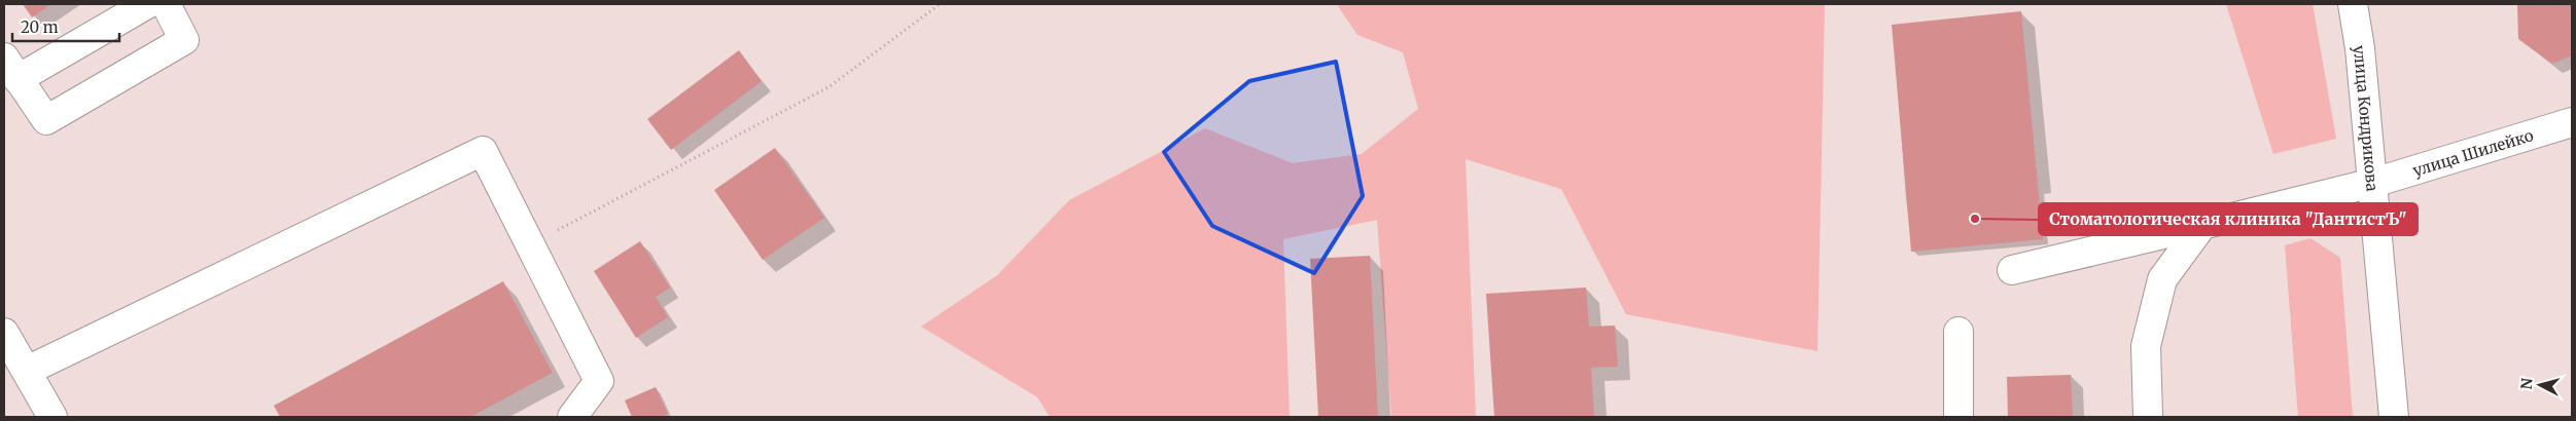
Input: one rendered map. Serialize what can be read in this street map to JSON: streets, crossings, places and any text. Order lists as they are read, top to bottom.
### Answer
{
  "streets": {
    "street": ["улица Кондрикова", "улица Шилейко"]
  },
  "crossings": [
    ["улица Кондрикова", "улица Шилейко"]
  ],
  "places": ["Стоматологическая клиника \"ДантистЪ\""],
  "scale_bar": "20 m",
  "north": "left"
}
